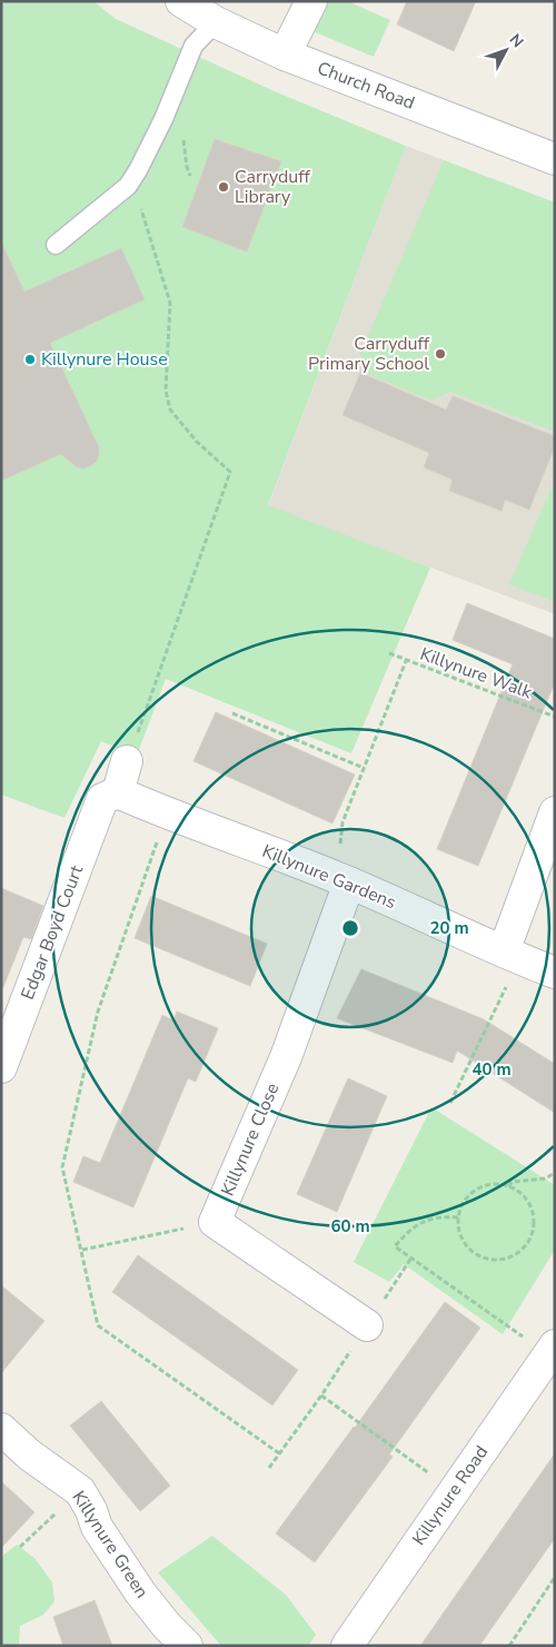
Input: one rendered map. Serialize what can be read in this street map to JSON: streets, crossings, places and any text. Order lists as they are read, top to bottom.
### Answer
{
  "streets": {
    "street": [
      "Church Road",
      "Killynure Gardens",
      "Edgar Boyd Court",
      "Killynure Close",
      "Killynure Road",
      "Killynure Green"
    ],
    "path": ["Killynure Walk"]
  },
  "crossings": [
    ["Killynure Gardens", "Edgar Boyd Court"],
    ["Killynure Gardens", "Killynure Close"]
  ],
  "places": ["Carryduff Library", "Carryduff Primary School", "Killynure House"],
  "north": "top right",
  "rings": ["20 m", "40 m", "60 m"]
}
